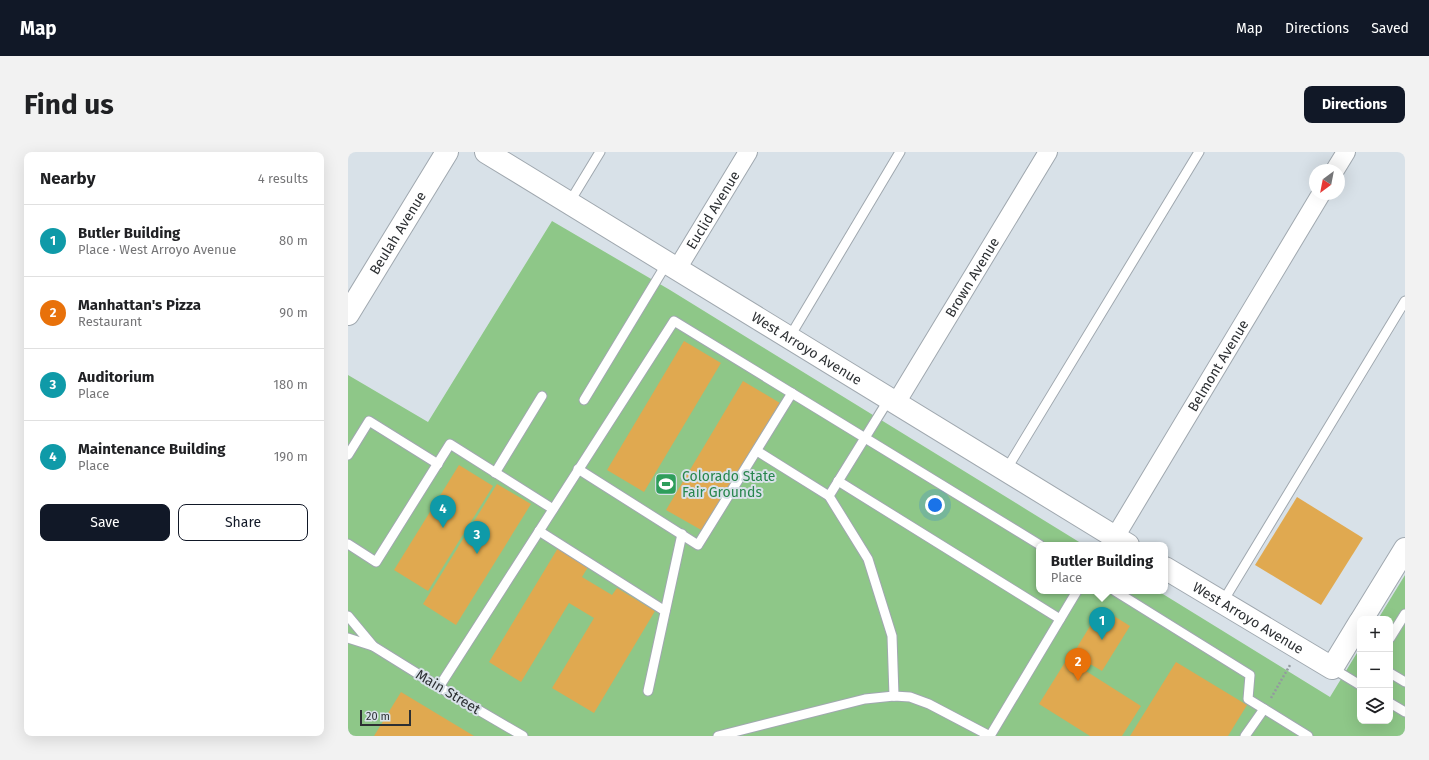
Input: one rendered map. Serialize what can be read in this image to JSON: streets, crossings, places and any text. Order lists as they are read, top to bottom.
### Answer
{
  "streets": {
    "street": [
      "Euclid Avenue",
      "Beulah Avenue",
      "Brown Avenue",
      "West Arroyo Avenue",
      "Belmont Avenue"
    ],
    "lane": ["Main Street"]
  },
  "crossings": [
    ["Euclid Avenue", "West Arroyo Avenue"],
    ["Brown Avenue", "West Arroyo Avenue"],
    ["West Arroyo Avenue", "Belmont Avenue"]
  ],
  "places": {
    "sports": ["Colorado State Fair Grounds"]
  },
  "scale_bar": "20 m",
  "north": "bottom left",
  "page": {
    "header": "Map",
    "nav": ["Map", "Directions", "Saved"],
    "buttons": [
      "Directions",
      ["Save", "Share"]
    ],
    "title": "Find us",
    "heading": ["Nearby", "4 results"],
    "list": [
      {
        "mark": "1",
        "name": "Butler Building",
        "note": "Place · West Arroyo Avenue",
        "value": "80 m"
      },
      {
        "mark": "2",
        "name": "Manhattan's Pizza",
        "note": "Restaurant",
        "value": "90 m"
      },
      {
        "mark": "3",
        "name": "Auditorium",
        "note": "Place",
        "value": "180 m"
      },
      {
        "mark": "4",
        "name": "Maintenance Building",
        "note": "Place",
        "value": "190 m"
      }
    ],
    "pins": [
      "4",
      "3",
      "1",
      "2"
    ],
    "popup": ["Butler Building", "Place"],
    "map_buttons": ["+", "−"],
    "scale": "20 m"
  }
}
